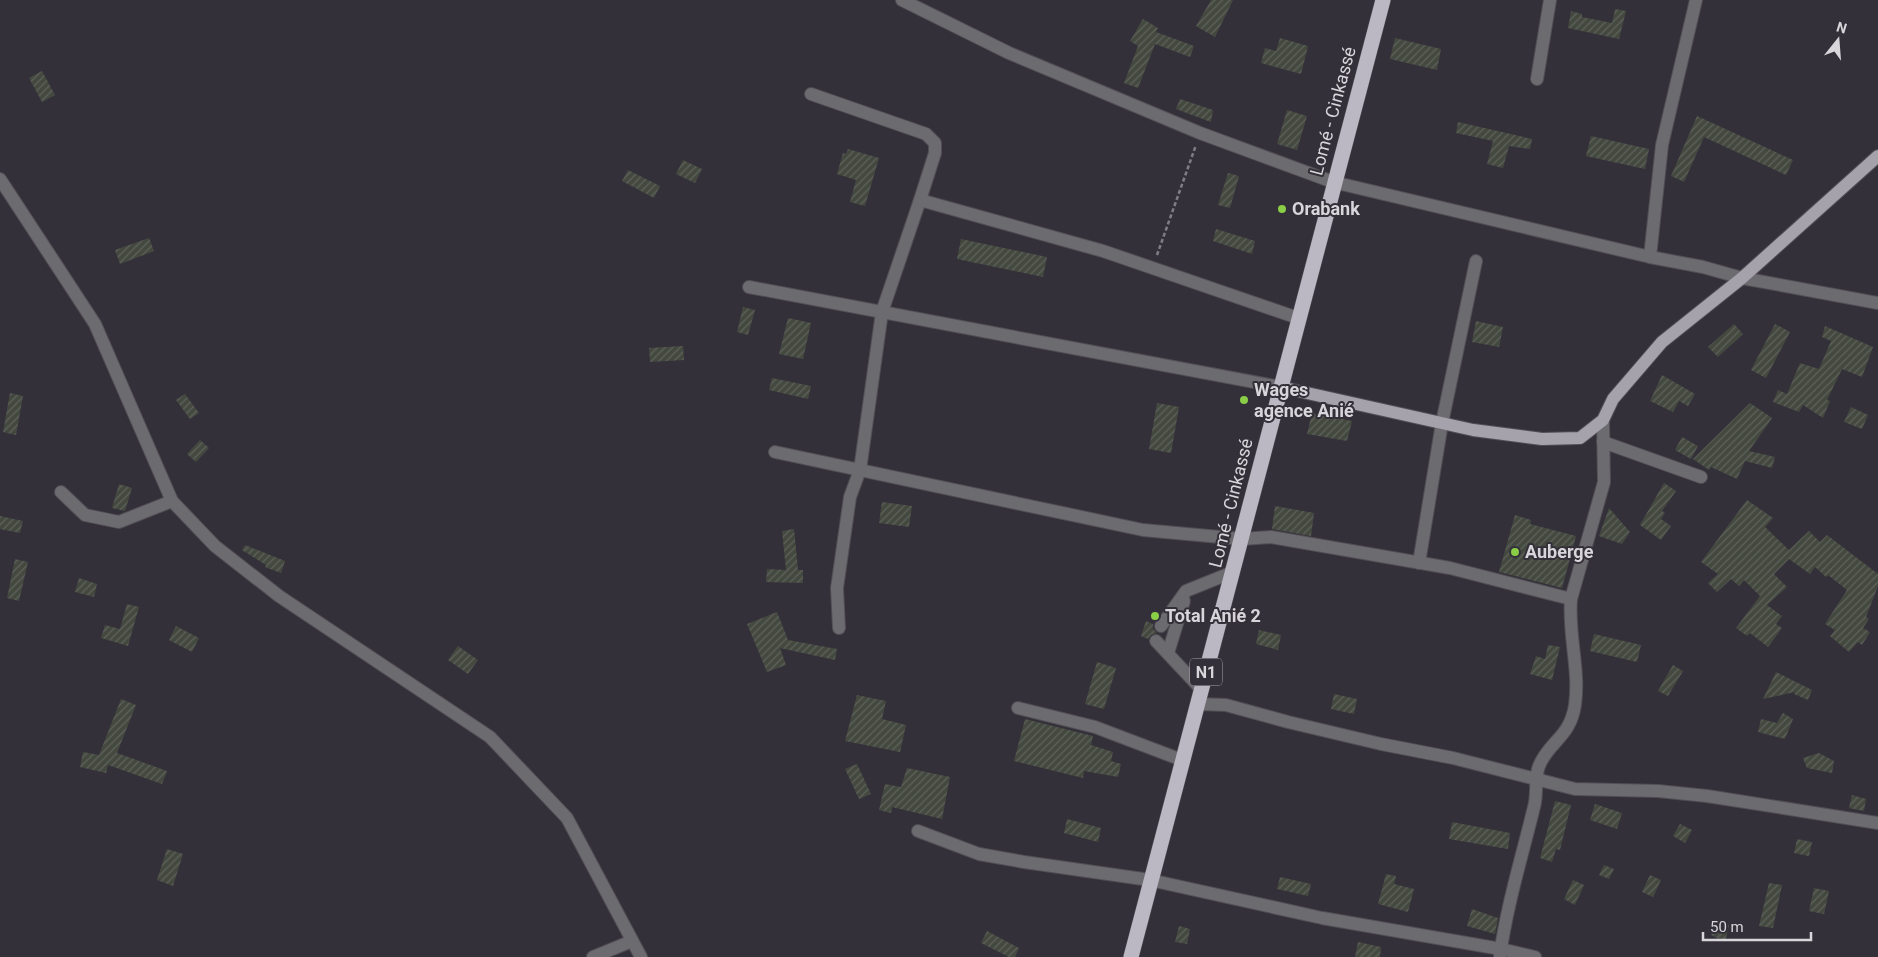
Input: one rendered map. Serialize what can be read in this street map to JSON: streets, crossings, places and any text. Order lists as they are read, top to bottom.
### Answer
{
  "streets": {
    "highway": ["Lomé - Cinkassé", "N1"]
  },
  "places": [
    "Orabank",
    "Wages agence Anié",
    "Auberge",
    "Total Anié 2"
  ],
  "scale_bar": "50 m",
  "north": "top"
}
